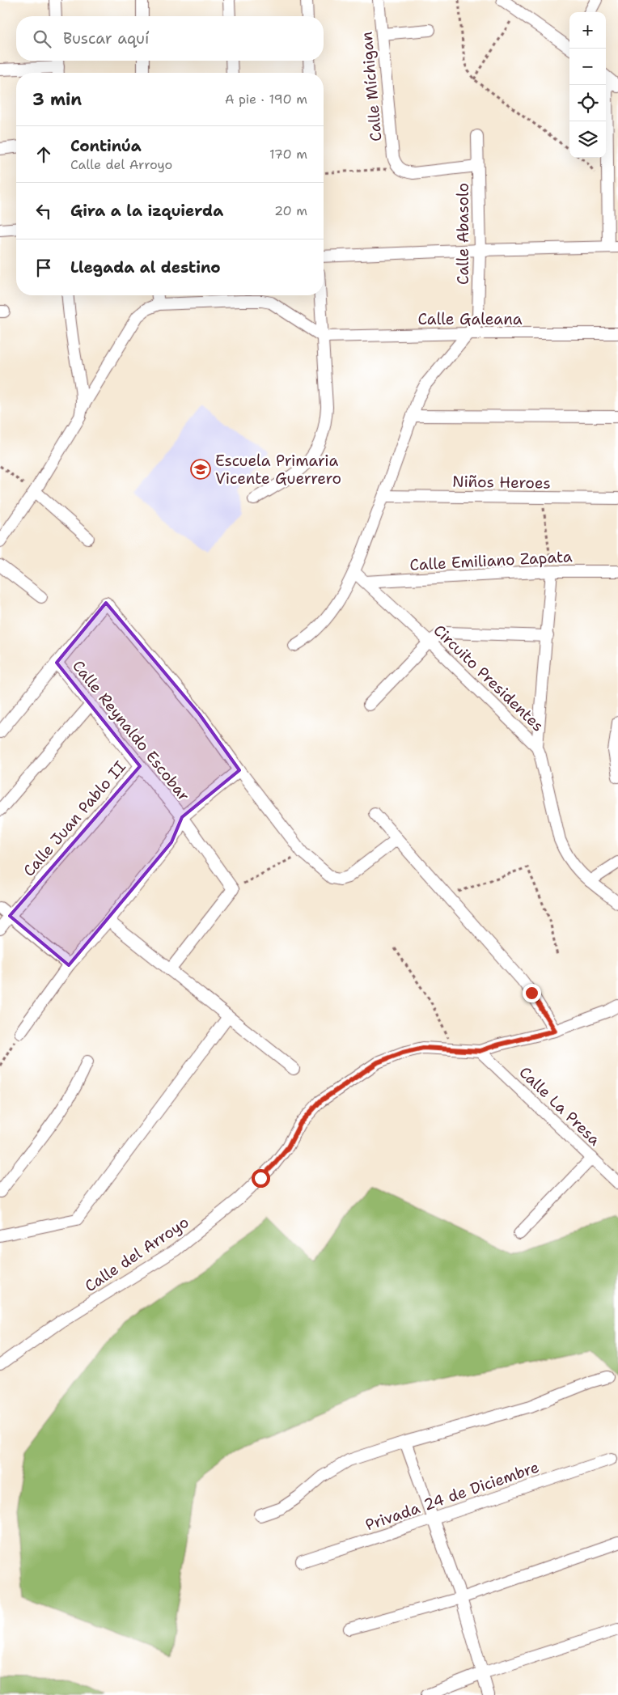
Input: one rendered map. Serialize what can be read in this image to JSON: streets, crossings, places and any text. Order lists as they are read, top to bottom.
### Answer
{
  "streets": {
    "street": [
      "Calle Míchigan",
      "Calle Abasolo",
      "Calle Galeana",
      "Niños Heroes",
      "Calle Emiliano Zapata",
      "Circuito Presidentes",
      "Calle Reynaldo Escobar",
      "Calle Juan Pablo II",
      "Calle La Presa",
      "Calle del Arroyo",
      "Privada 24 de Diciembre"
    ]
  },
  "crossings": [
    ["Calle Míchigan", "Calle Abasolo"],
    ["Calle Abasolo", "Calle Galeana"],
    ["Calle Abasolo", "Niños Heroes"],
    ["Calle Abasolo", "Circuito Presidentes"],
    ["Calle Emiliano Zapata", "Circuito Presidentes"],
    ["Calle Reynaldo Escobar", "Calle Juan Pablo II"],
    ["Calle La Presa", "Calle del Arroyo"]
  ],
  "places": {
    "school or university": ["Escuela Primaria Vicente Guerrero"]
  },
  "page": {
    "map_buttons": ["+", "−"],
    "search": "Buscar aquí",
    "heading": ["3 min", "A pie · 190 m"],
    "list": [
      ["Continúa", "Calle del Arroyo", "170 m"],
      ["Gira a la izquierda", "20 m"],
      "Llegada al destino"
    ]
  }
}
